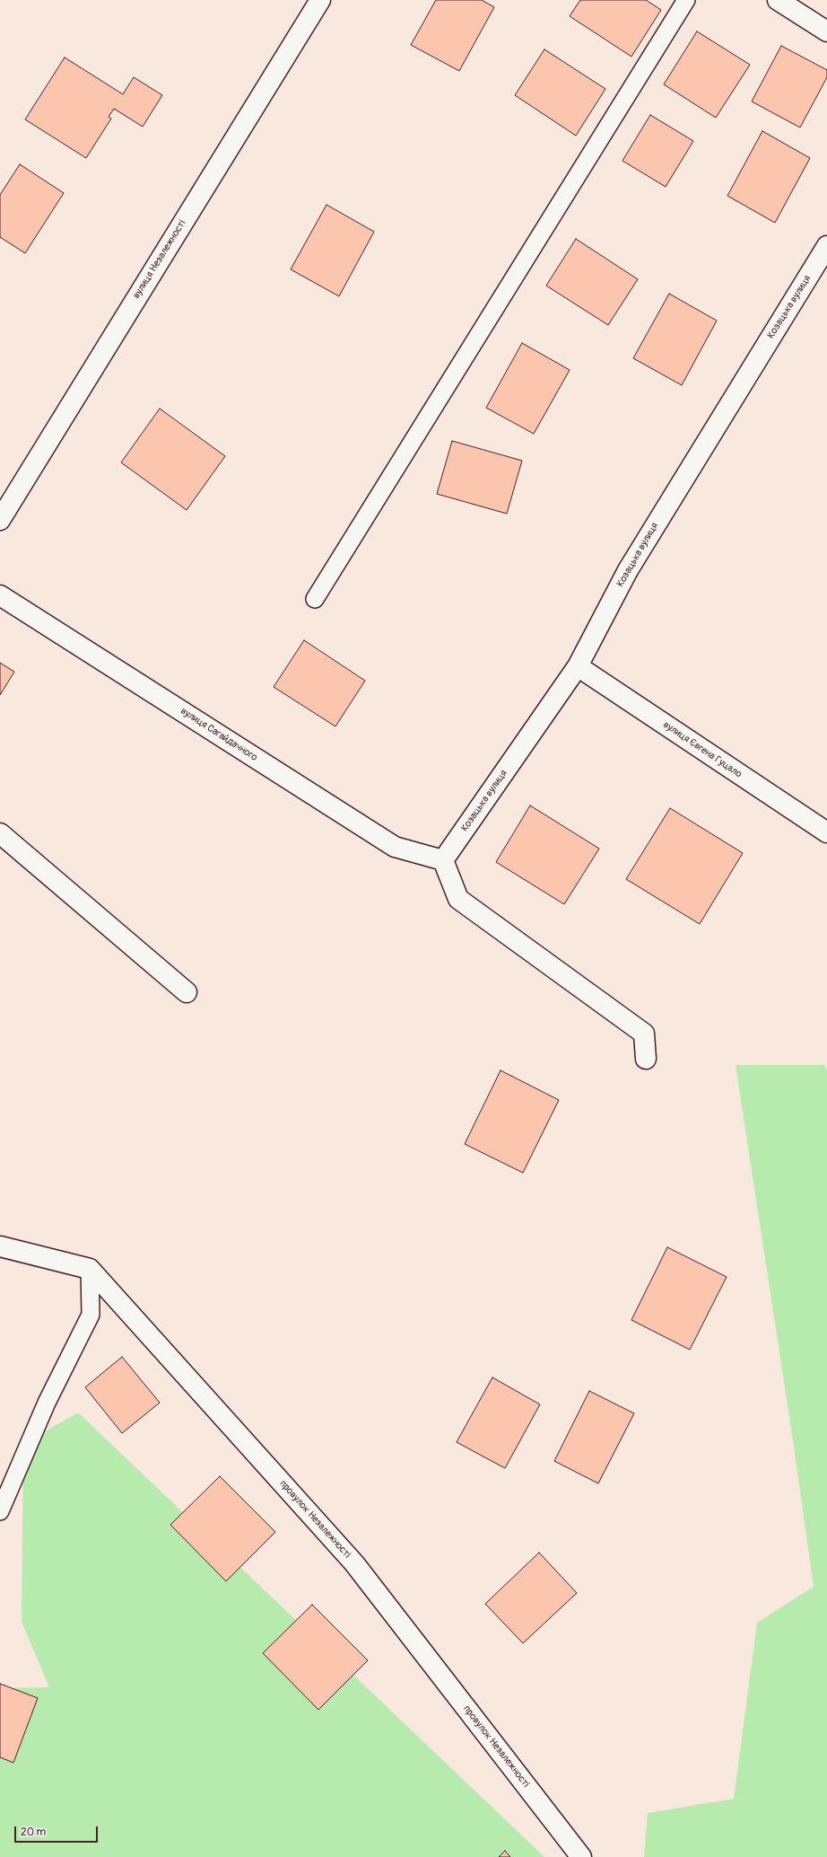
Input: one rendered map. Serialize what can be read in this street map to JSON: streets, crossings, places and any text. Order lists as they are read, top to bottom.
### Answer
{
  "streets": {
    "street": [
      "вулиця Незалежності",
      "Козацька вулиця",
      "вулиця Сагайдачного",
      "вулиця Євгена Гуцало",
      "провулок Незалежності"
    ]
  },
  "crossings": [
    ["Козацька вулиця", "вулиця Сагайдачного"],
    ["Козацька вулиця", "вулиця Євгена Гуцало"]
  ],
  "scale_bar": "20 m"
}
